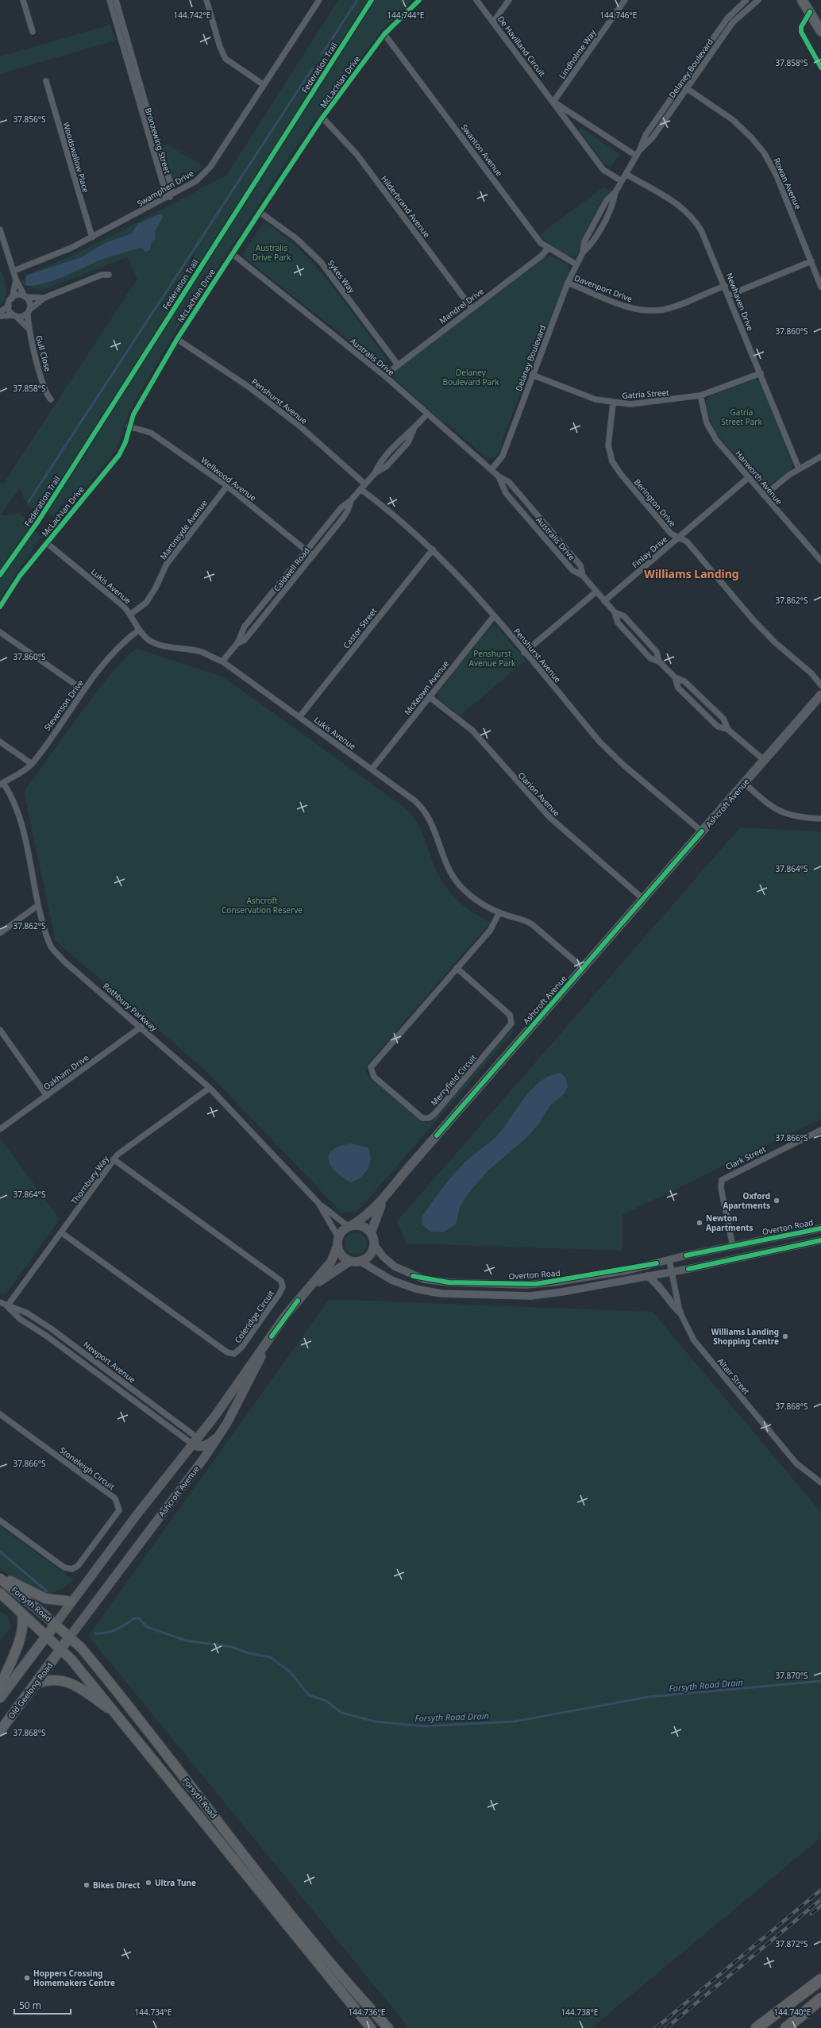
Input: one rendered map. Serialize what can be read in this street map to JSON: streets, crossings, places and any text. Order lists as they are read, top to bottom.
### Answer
{
  "streets": {
    "highway": ["Forsyth Road"],
    "main road": ["Ashcroft Avenue", "Old Geelong Road"],
    "street": [
      "De Havilland Circuit",
      "Lindholme Way",
      "Delaney Boulevard",
      "McLachlan Drive",
      "Bronzewing Street",
      "Swanton Avenue",
      "Woodswallow Place",
      "Rowan Avenue",
      "Swamphen Drive",
      "Hilderbrand Avenue",
      "Sykes Way",
      "Davenport Drive",
      "Newhaven Drive",
      "Mandrel Drive",
      "Gull Close",
      "Australis Drive",
      "Gatria Street",
      "Penshurst Avenue",
      "Hanworth Avenue",
      "Wellwood Avenue",
      "Berington Drive",
      "Martinsyde Avenue",
      "Finlay Drive",
      "Caldwell Road",
      "Lukis Avenue",
      "Castor Street",
      "McKeown Avenue",
      "Stevenson Drive",
      "Clarion Avenue",
      "Rothbury Parkway",
      "Oakham Drive",
      "Merryfield Circuit",
      "Clark Street",
      "Thornbury Way",
      "Overton Road",
      "Coleridge Circuit",
      "Newport Avenue",
      "Altair Street",
      "Stoneleigh Circuit"
    ],
    "cycle path": ["Federation Trail"]
  },
  "crossings": [
    ["De Havilland Circuit", "Lindholme Way"],
    ["De Havilland Circuit", "Delaney Boulevard"],
    ["Delaney Boulevard", "Swanton Avenue"],
    ["Delaney Boulevard", "Rowan Avenue"],
    ["Delaney Boulevard", "Davenport Drive"],
    ["Delaney Boulevard", "Newhaven Drive"],
    ["Delaney Boulevard", "Australis Drive"],
    ["Delaney Boulevard", "Gatria Street"],
    ["McLachlan Drive", "Swanton Avenue"],
    ["McLachlan Drive", "Hilderbrand Avenue"],
    ["McLachlan Drive", "Sykes Way"],
    ["McLachlan Drive", "Australis Drive"],
    ["McLachlan Drive", "Penshurst Avenue"],
    ["McLachlan Drive", "Wellwood Avenue"],
    ["McLachlan Drive", "Lukis Avenue"],
    ["Bronzewing Street", "Swamphen Drive"],
    ["Swanton Avenue", "Mandrel Drive"],
    ["Woodswallow Place", "Swamphen Drive"],
    ["Hilderbrand Avenue", "Mandrel Drive"],
    ["Sykes Way", "Mandrel Drive"],
    ["Davenport Drive", "Newhaven Drive"],
    ["Newhaven Drive", "Gatria Street"],
    ["Mandrel Drive", "Australis Drive"],
    ["Australis Drive", "Finlay Drive"],
    ["Australis Drive", "Caldwell Road"],
    ["Australis Drive", "Ashcroft Avenue"],
    ["Gatria Street", "Hanworth Avenue"],
    ["Gatria Street", "Berington Drive"],
    ["Penshurst Avenue", "Caldwell Road"],
    ["Penshurst Avenue", "Castor Street"],
    ["Penshurst Avenue", "McKeown Avenue"],
    ["Penshurst Avenue", "Ashcroft Avenue"],
    ["Hanworth Avenue", "Finlay Drive"],
    ["Wellwood Avenue", "Martinsyde Avenue"],
    ["Wellwood Avenue", "Caldwell Road"],
    ["Berington Drive", "Finlay Drive"],
    ["Martinsyde Avenue", "Lukis Avenue"],
    ["Caldwell Road", "Lukis Avenue"],
    ["Lukis Avenue", "Castor Street"],
    ["Lukis Avenue", "McKeown Avenue"],
    ["Lukis Avenue", "Stevenson Drive"],
    ["Lukis Avenue", "Ashcroft Avenue"],
    ["Lukis Avenue", "Merryfield Circuit"],
    ["McKeown Avenue", "Clarion Avenue"],
    ["Stevenson Drive", "Rothbury Parkway"],
    ["Clarion Avenue", "Ashcroft Avenue"],
    ["Ashcroft Avenue", "Rothbury Parkway"],
    ["Ashcroft Avenue", "Overton Road"],
    ["Ashcroft Avenue", "Newport Avenue"],
    ["Ashcroft Avenue", "Forsyth Road"],
    ["Ashcroft Avenue", "Old Geelong Road"],
    ["Rothbury Parkway", "Oakham Drive"],
    ["Rothbury Parkway", "Thornbury Way"],
    ["Rothbury Parkway", "Overton Road"],
    ["Clark Street", "Overton Road"],
    ["Thornbury Way", "Coleridge Circuit"],
    ["Thornbury Way", "Newport Avenue"],
    ["Overton Road", "Altair Street"],
    ["Forsyth Road", "Old Geelong Road"]
  ],
  "districts": ["Williams Landing"],
  "water": ["Forsyth Road Drain"],
  "parks": [
    "Australis Drive Park",
    "Delaney Boulevard Park",
    "Gatria Street Park",
    "Penshurst Avenue Park",
    "Ashcroft Conservation Reserve"
  ],
  "places": [
    "Oxford Apartments",
    "Newton Apartments",
    "Williams Landing Shopping Centre",
    "Ultra Tune",
    "Bikes Direct",
    "Hoppers Crossing Homemakers Centre"
  ],
  "scale_bar": "50 m",
  "coordinates": [
    "144.742°E",
    "144.744°E",
    "144.746°E",
    "37.858°S",
    "37.856°S",
    "37.860°S",
    "37.862°S",
    "37.864°S",
    "37.866°S",
    "37.868°S",
    "37.870°S",
    "37.872°S",
    "144.734°E",
    "144.736°E",
    "144.738°E",
    "144.740°E"
  ]
}
